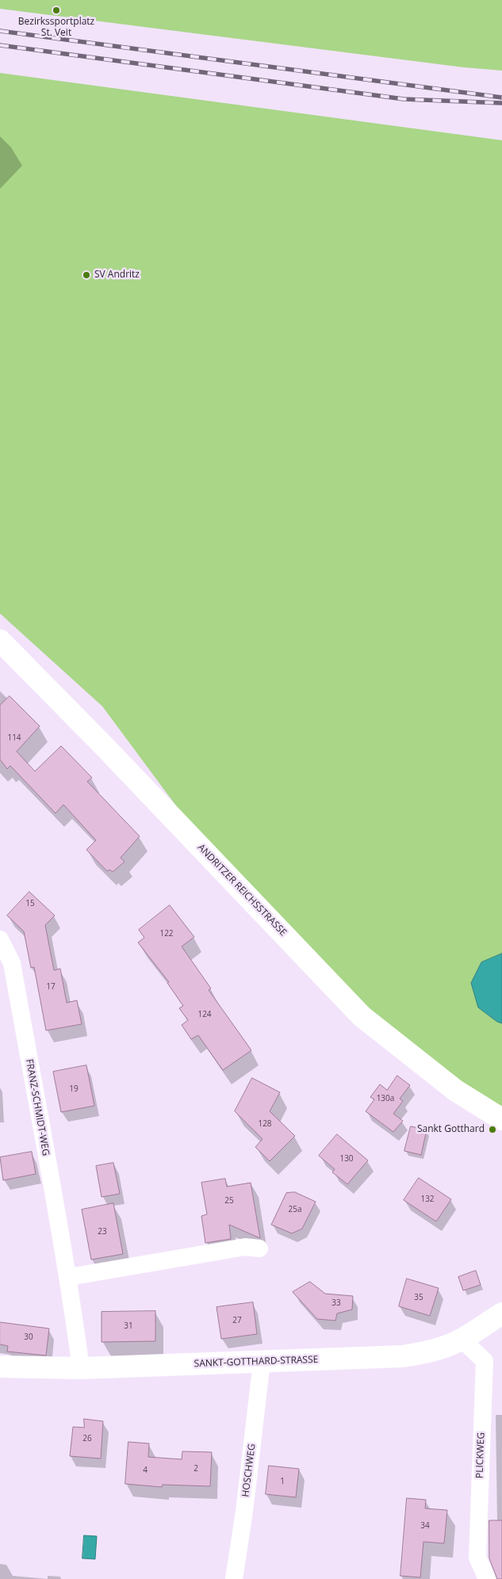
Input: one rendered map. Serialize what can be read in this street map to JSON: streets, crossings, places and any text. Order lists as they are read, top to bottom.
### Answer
{
  "streets": {
    "street": [
      "ANDRITZER REICHSSTRASSE",
      "FRANZ-SCHMIDT-WEG",
      "SANKT-GOTTHARD-STRASSE",
      "PLICKWEG",
      "HOSCHWEG"
    ]
  },
  "crossings": [
    ["FRANZ-SCHMIDT-WEG", "SANKT-GOTTHARD-STRASSE"],
    ["SANKT-GOTTHARD-STRASSE", "PLICKWEG"],
    ["SANKT-GOTTHARD-STRASSE", "HOSCHWEG"]
  ],
  "places": ["Bezirkssportplatz St. Veit", "SV Andritz", "Sankt Gotthard"],
  "house_numbers": [
    "114",
    "15",
    "122",
    "17",
    "124",
    "19",
    "130a",
    "128",
    "130",
    "132",
    "25",
    "25a",
    "23",
    "35",
    "33",
    "27",
    "31",
    "30",
    "26",
    "2",
    "4",
    "1",
    "34"
  ]
}
